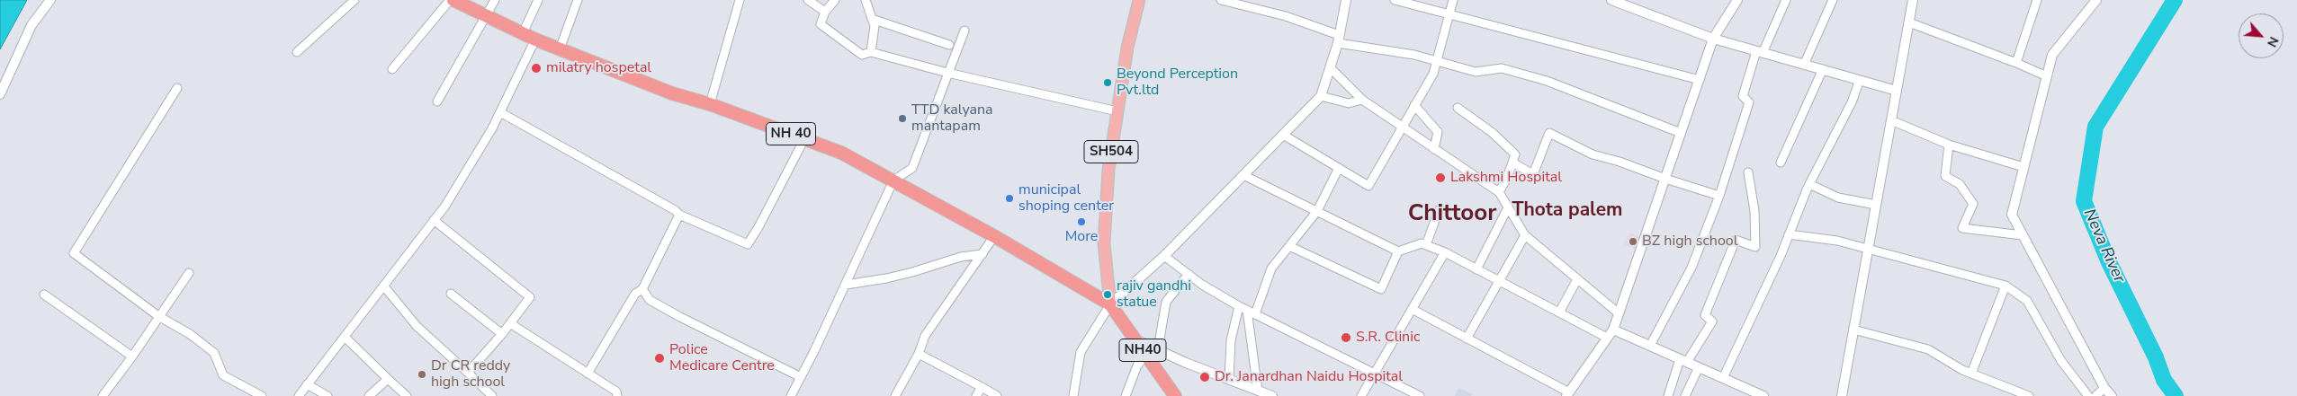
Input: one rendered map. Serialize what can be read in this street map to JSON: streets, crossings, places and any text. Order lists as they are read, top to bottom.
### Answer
{
  "streets": {
    "highway": ["NH 40", "NH40"],
    "main road": ["SH504"]
  },
  "crossings": [
    ["NH 40", "SH504"],
    ["NH 40", "NH40"],
    ["SH504", "NH40"]
  ],
  "districts": ["Thota palem", "Chittoor"],
  "water": ["Neva River"],
  "places": [
    "milatry hospetal",
    "Beyond Perception Pvt.ltd",
    "TTD kalyana mantapam",
    "Lakshmi Hospital",
    "municipal shoping center",
    "More",
    "BZ high school",
    "rajiv gandhi statue",
    "S.R. Clinic",
    "Police Medicare Centre",
    "Dr CR reddy high school",
    "Dr. Janardhan Naidu Hospital"
  ],
  "north": "bottom right"
}
